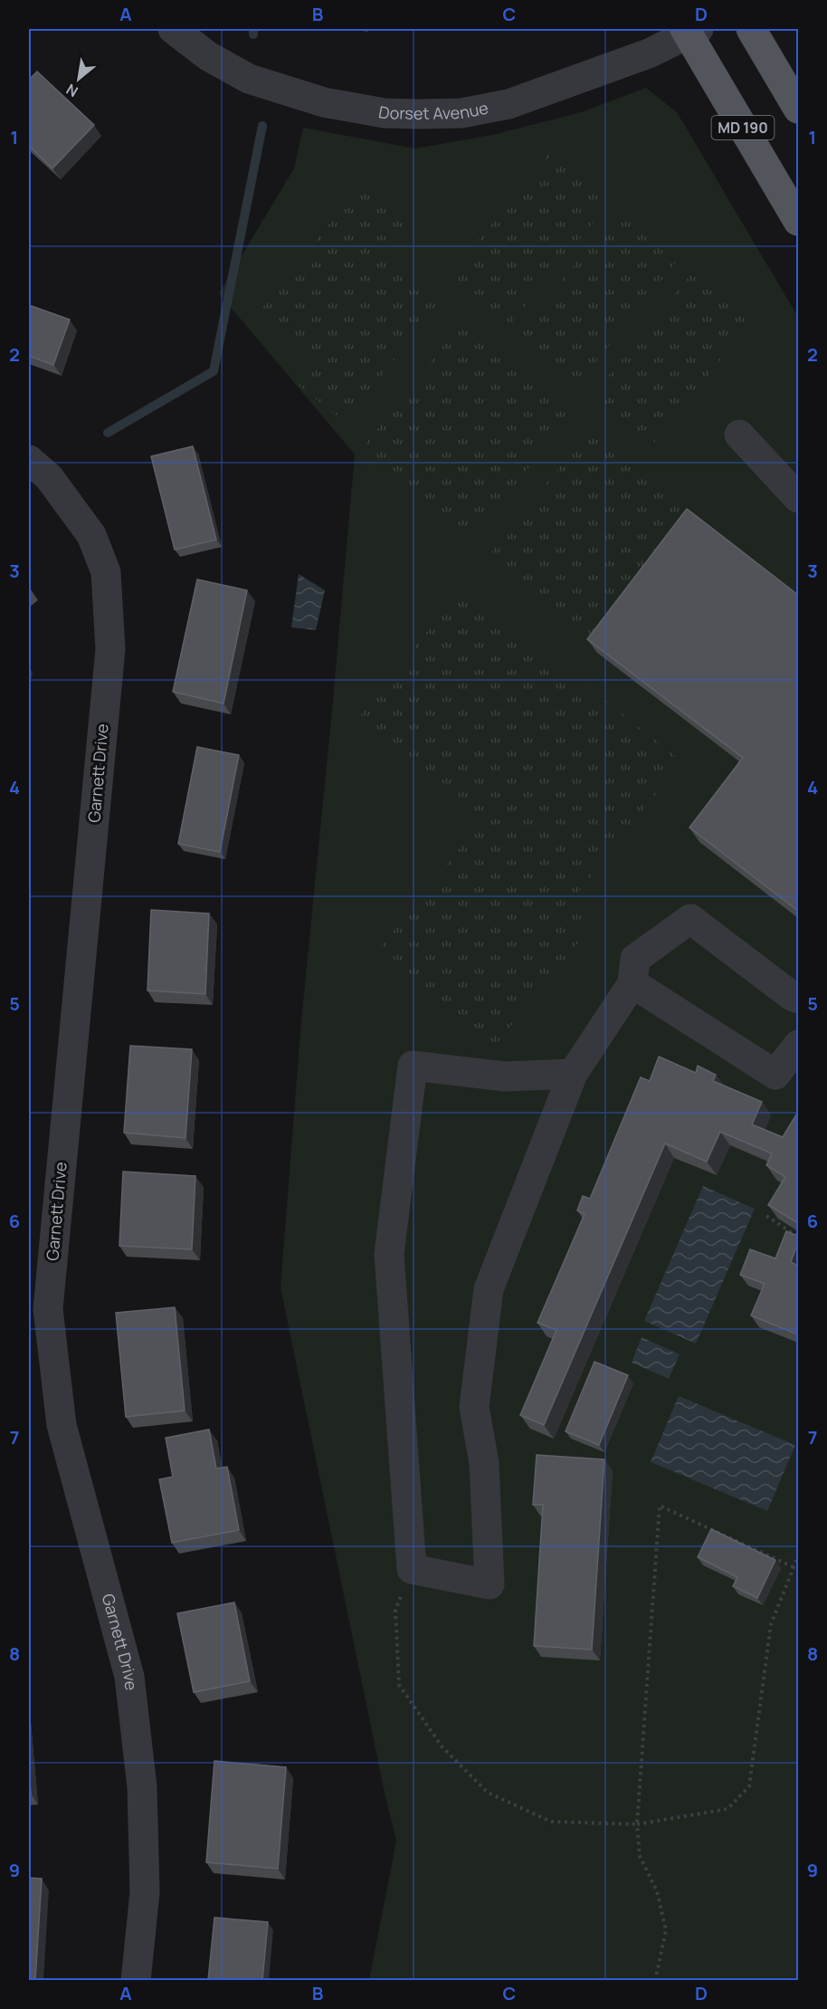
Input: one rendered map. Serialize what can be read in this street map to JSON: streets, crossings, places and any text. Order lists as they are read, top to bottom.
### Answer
{
  "streets": {
    "main road": ["MD 190"],
    "street": ["Dorset Avenue", "Garnett Drive"]
  },
  "crossings": [
    ["Dorset Avenue", "MD 190"]
  ],
  "north": "bottom left",
  "grid": {
    "columns": [
      "A",
      "B",
      "C",
      "D"
    ],
    "rows": [
      "1",
      "2",
      "3",
      "4",
      "5",
      "6",
      "7",
      "8",
      "9"
    ]
  }
}
